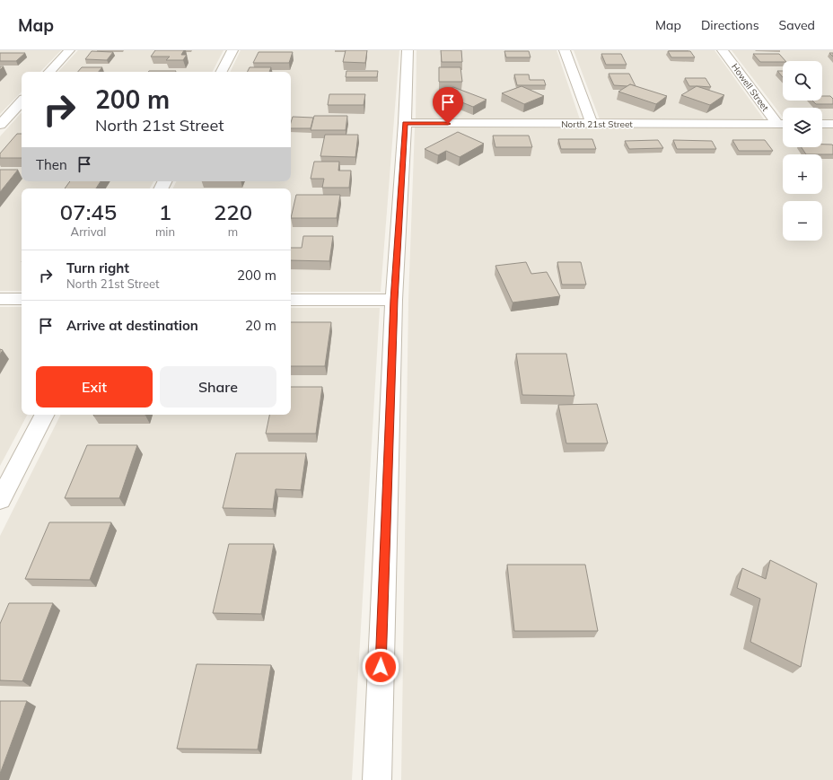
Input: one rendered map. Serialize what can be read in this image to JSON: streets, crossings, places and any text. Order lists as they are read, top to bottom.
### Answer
{
  "streets": {
    "street": ["Howell Street", "North 21st Street"]
  },
  "crossings": [
    ["Howell Street", "North 21st Street"]
  ],
  "page": {
    "header": "Map",
    "nav": ["Map", "Directions", "Saved"],
    "map_buttons": ["+", "−"],
    "turn": ["200 m", "North 21st Street"],
    "then": "Then",
    "eta": [
      "07:45",
      "Arrival",
      "1",
      "min",
      "220",
      "m"
    ],
    "list": [
      {
        "name": "Turn right",
        "note": "North 21st Street",
        "value": "200 m"
      },
      {
        "name": "Arrive at destination",
        "value": "20 m"
      }
    ],
    "buttons": ["Exit", "Share"]
  }
}
